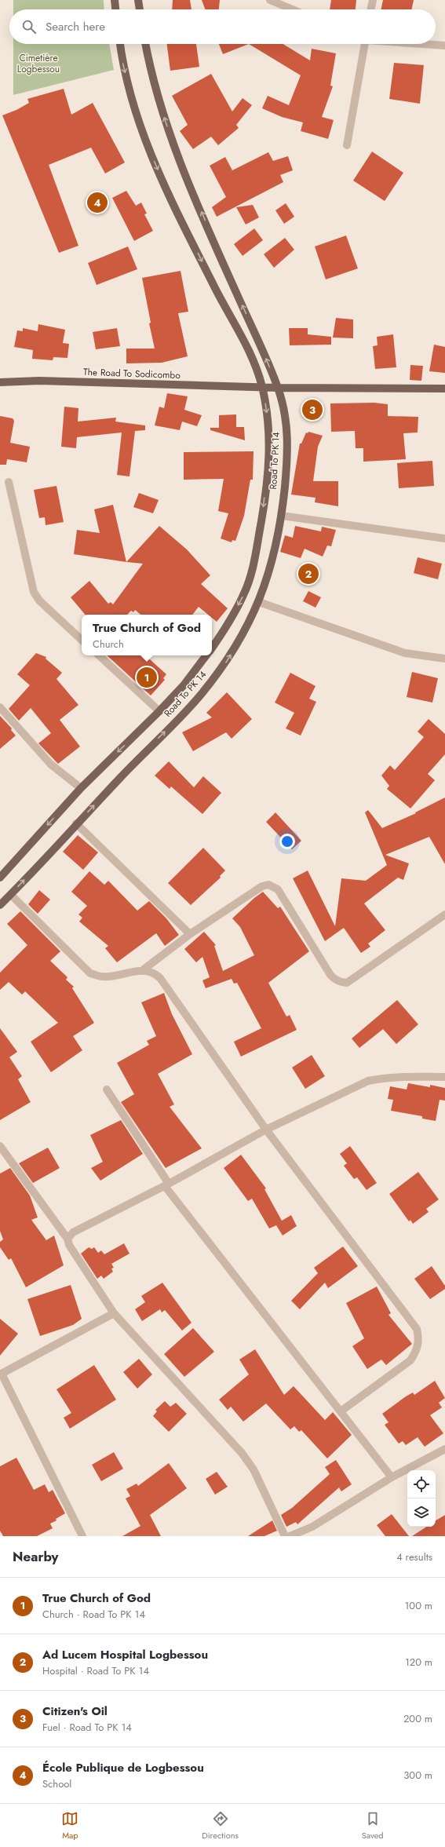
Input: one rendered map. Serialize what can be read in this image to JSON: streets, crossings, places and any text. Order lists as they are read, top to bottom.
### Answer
{
  "streets": {
    "main road": ["The Road To Sodicombo", "Road To PK 14"]
  },
  "crossings": [
    ["The Road To Sodicombo", "Road To PK 14"]
  ],
  "parks": ["Cimetière Logbessou"],
  "page": {
    "search": "Search here",
    "pins": [
      "4",
      "3",
      "2",
      "1"
    ],
    "popup": ["True Church of God", "Church"],
    "heading": ["Nearby", "4 results"],
    "list": [
      {
        "mark": "1",
        "name": "True Church of God",
        "note": "Church · Road To PK 14",
        "value": "100 m"
      },
      {
        "mark": "2",
        "name": "Ad Lucem Hospital Logbessou",
        "note": "Hospital · Road To PK 14",
        "value": "120 m"
      },
      {
        "mark": "3",
        "name": "Citizen's Oil",
        "note": "Fuel · Road To PK 14",
        "value": "200 m"
      },
      {
        "mark": "4",
        "name": "École Publique de Logbessou",
        "note": "School",
        "value": "300 m"
      }
    ],
    "nav": ["Map", "Directions", "Saved"]
  }
}
